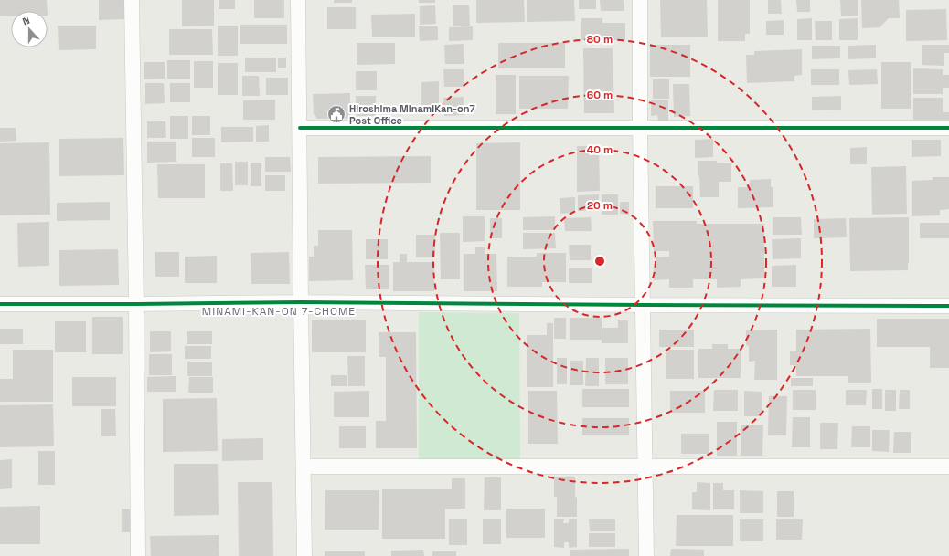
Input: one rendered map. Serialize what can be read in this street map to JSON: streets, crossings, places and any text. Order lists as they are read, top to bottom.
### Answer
{
  "districts": ["MINAMI-KAN-ON 7-CHOME"],
  "places": {
    "public building": ["Hiroshima MinamiKan-on7 Post Office"]
  },
  "north": "top",
  "rings": [
    "80 m",
    "60 m",
    "40 m",
    "20 m"
  ]
}
